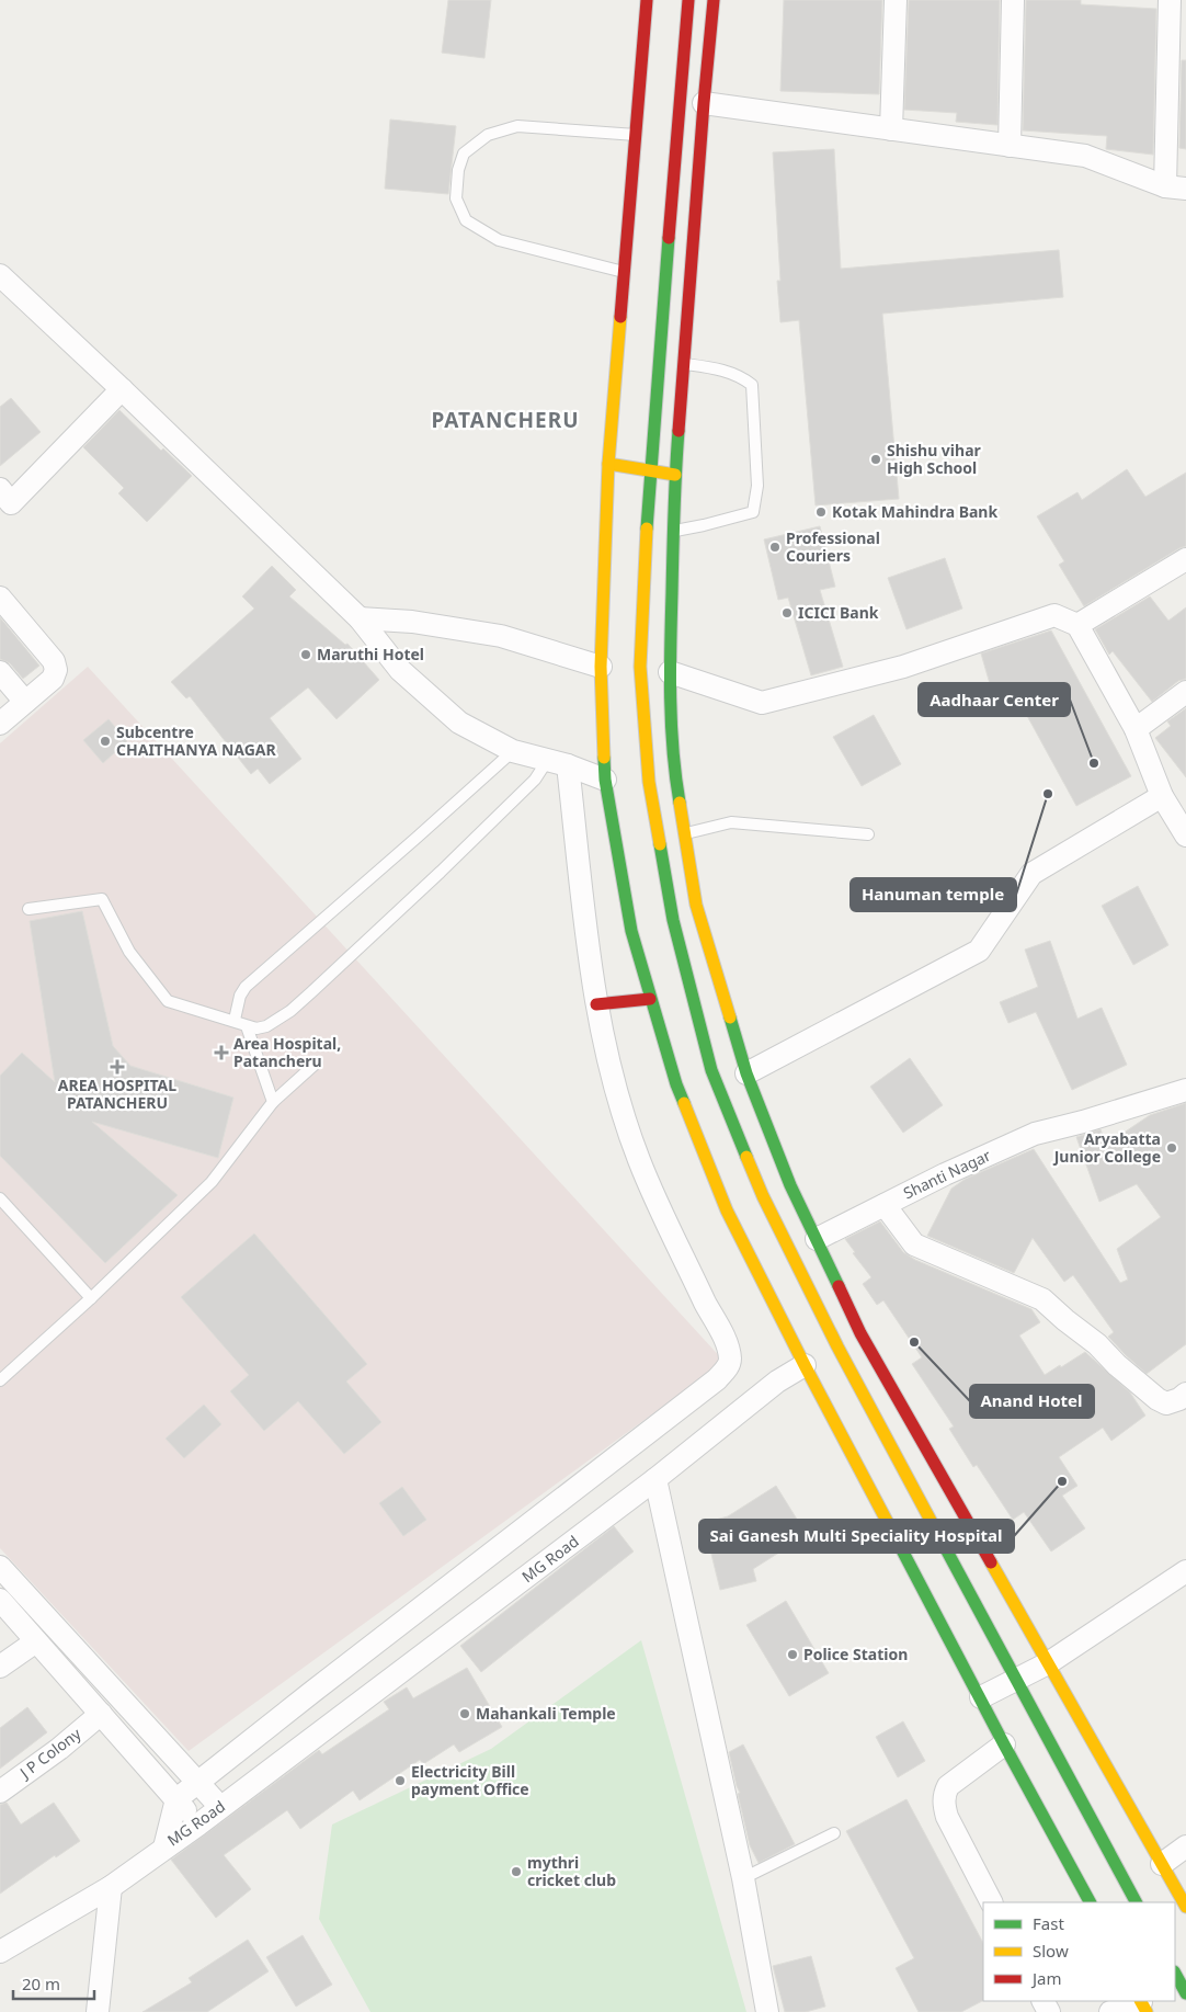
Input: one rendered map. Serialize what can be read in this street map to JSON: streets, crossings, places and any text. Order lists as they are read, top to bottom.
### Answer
{
  "streets": {
    "street": ["Shanti Nagar", "MG Road", "J P Colony"]
  },
  "districts": ["PATANCHERU"],
  "places": {
    "other": [
      "Shishu vihar High School",
      "Kotak Mahindra Bank",
      "Professional Couriers",
      "ICICI Bank",
      "Maruthi Hotel",
      "Subcentre CHAITHANYA NAGAR",
      "Aadhaar Center",
      "Hanuman temple",
      "Aryabatta Junior College",
      "Anand Hotel",
      "Sai Ganesh Multi Speciality Hospital",
      "Police Station",
      "Mahankali Temple",
      "Electricity Bill payment Office",
      "mythri cricket club"
    ],
    "health": ["Area Hospital, Patancheru", "AREA HOSPITAL PATANCHERU"]
  },
  "legend": ["Fast", "Slow", "Jam"],
  "scale_bar": "20 m"
}
